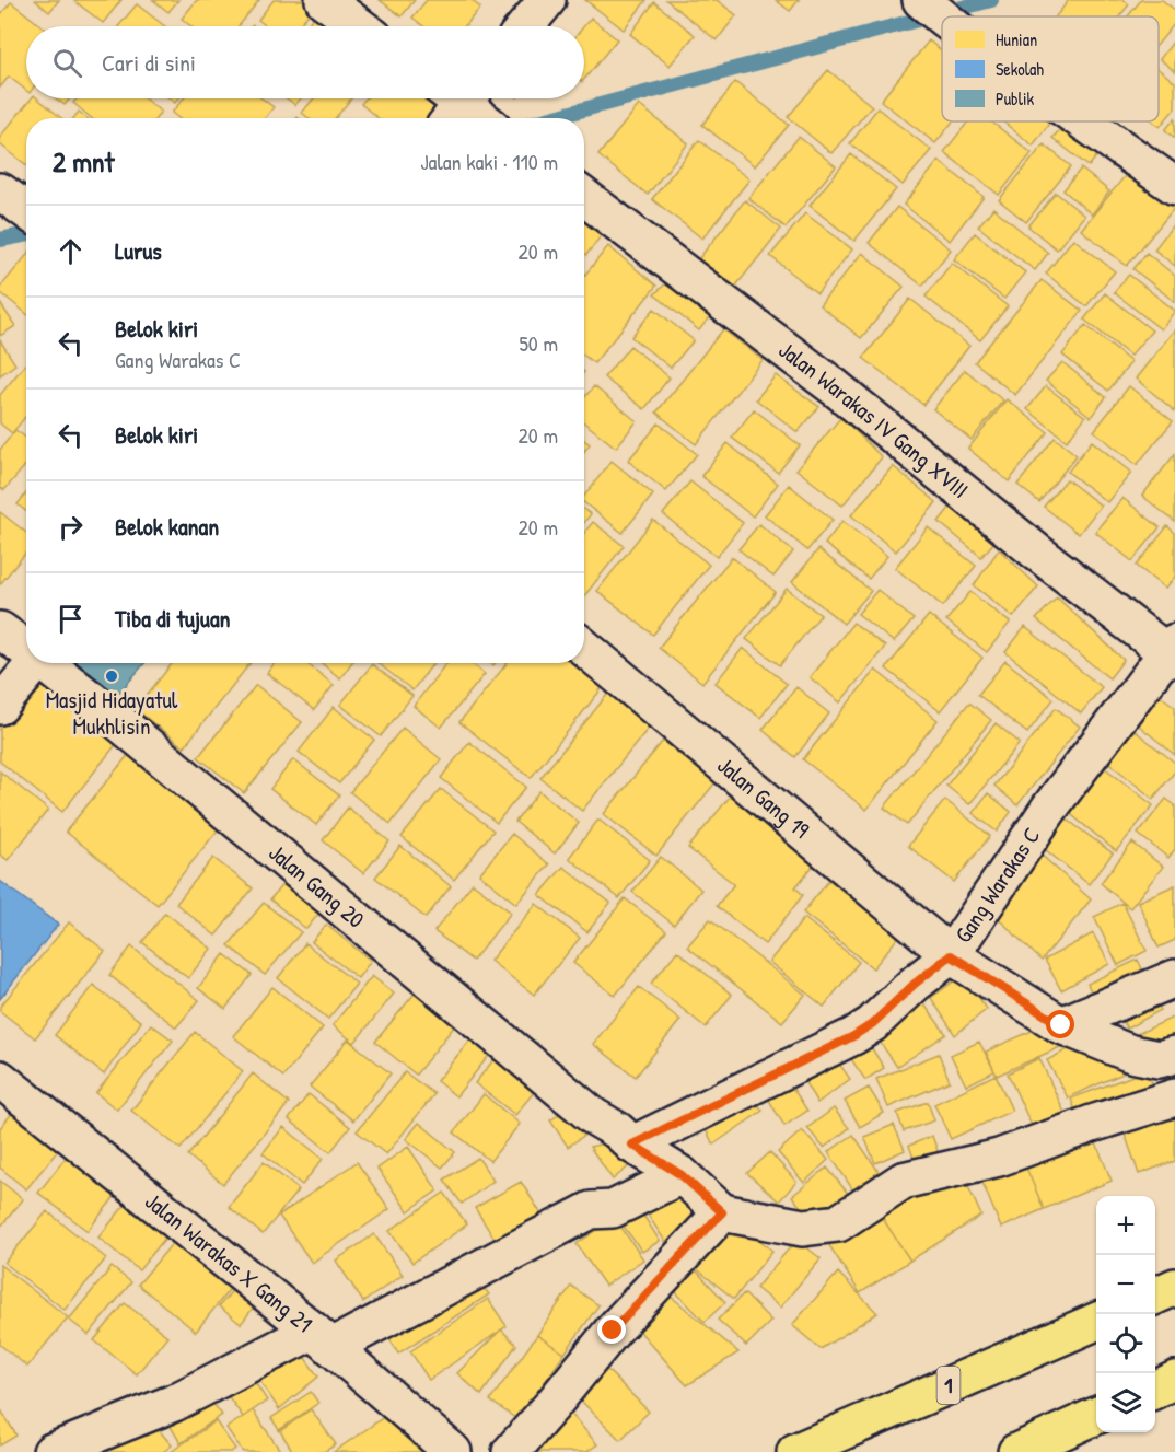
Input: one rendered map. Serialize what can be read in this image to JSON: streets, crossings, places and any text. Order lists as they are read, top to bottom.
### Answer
{
  "streets": {
    "highway": ["1"],
    "street": [
      "Jalan Warakas IV Gang XVIII",
      "Jalan Gang 19",
      "Gang Warakas C",
      "Jalan Gang 20",
      "Jalan Warakas X Gang 21"
    ]
  },
  "crossings": [
    ["Jalan Warakas IV Gang XVIII", "Gang Warakas C"],
    ["Jalan Gang 19", "Gang Warakas C"],
    ["Gang Warakas C", "Jalan Gang 20"]
  ],
  "places": ["Masjid Hidayatul Mukhlisin"],
  "legend": ["Hunian", "Sekolah", "Publik"],
  "page": {
    "search": "Cari di sini",
    "heading": ["2 mnt", "Jalan kaki · 110 m"],
    "list": [
      ["Lurus", "20 m"],
      ["Belok kiri", "Gang Warakas C", "50 m"],
      ["Belok kiri", "20 m"],
      ["Belok kanan", "20 m"],
      "Tiba di tujuan"
    ],
    "map_buttons": ["+", "−"]
  }
}
